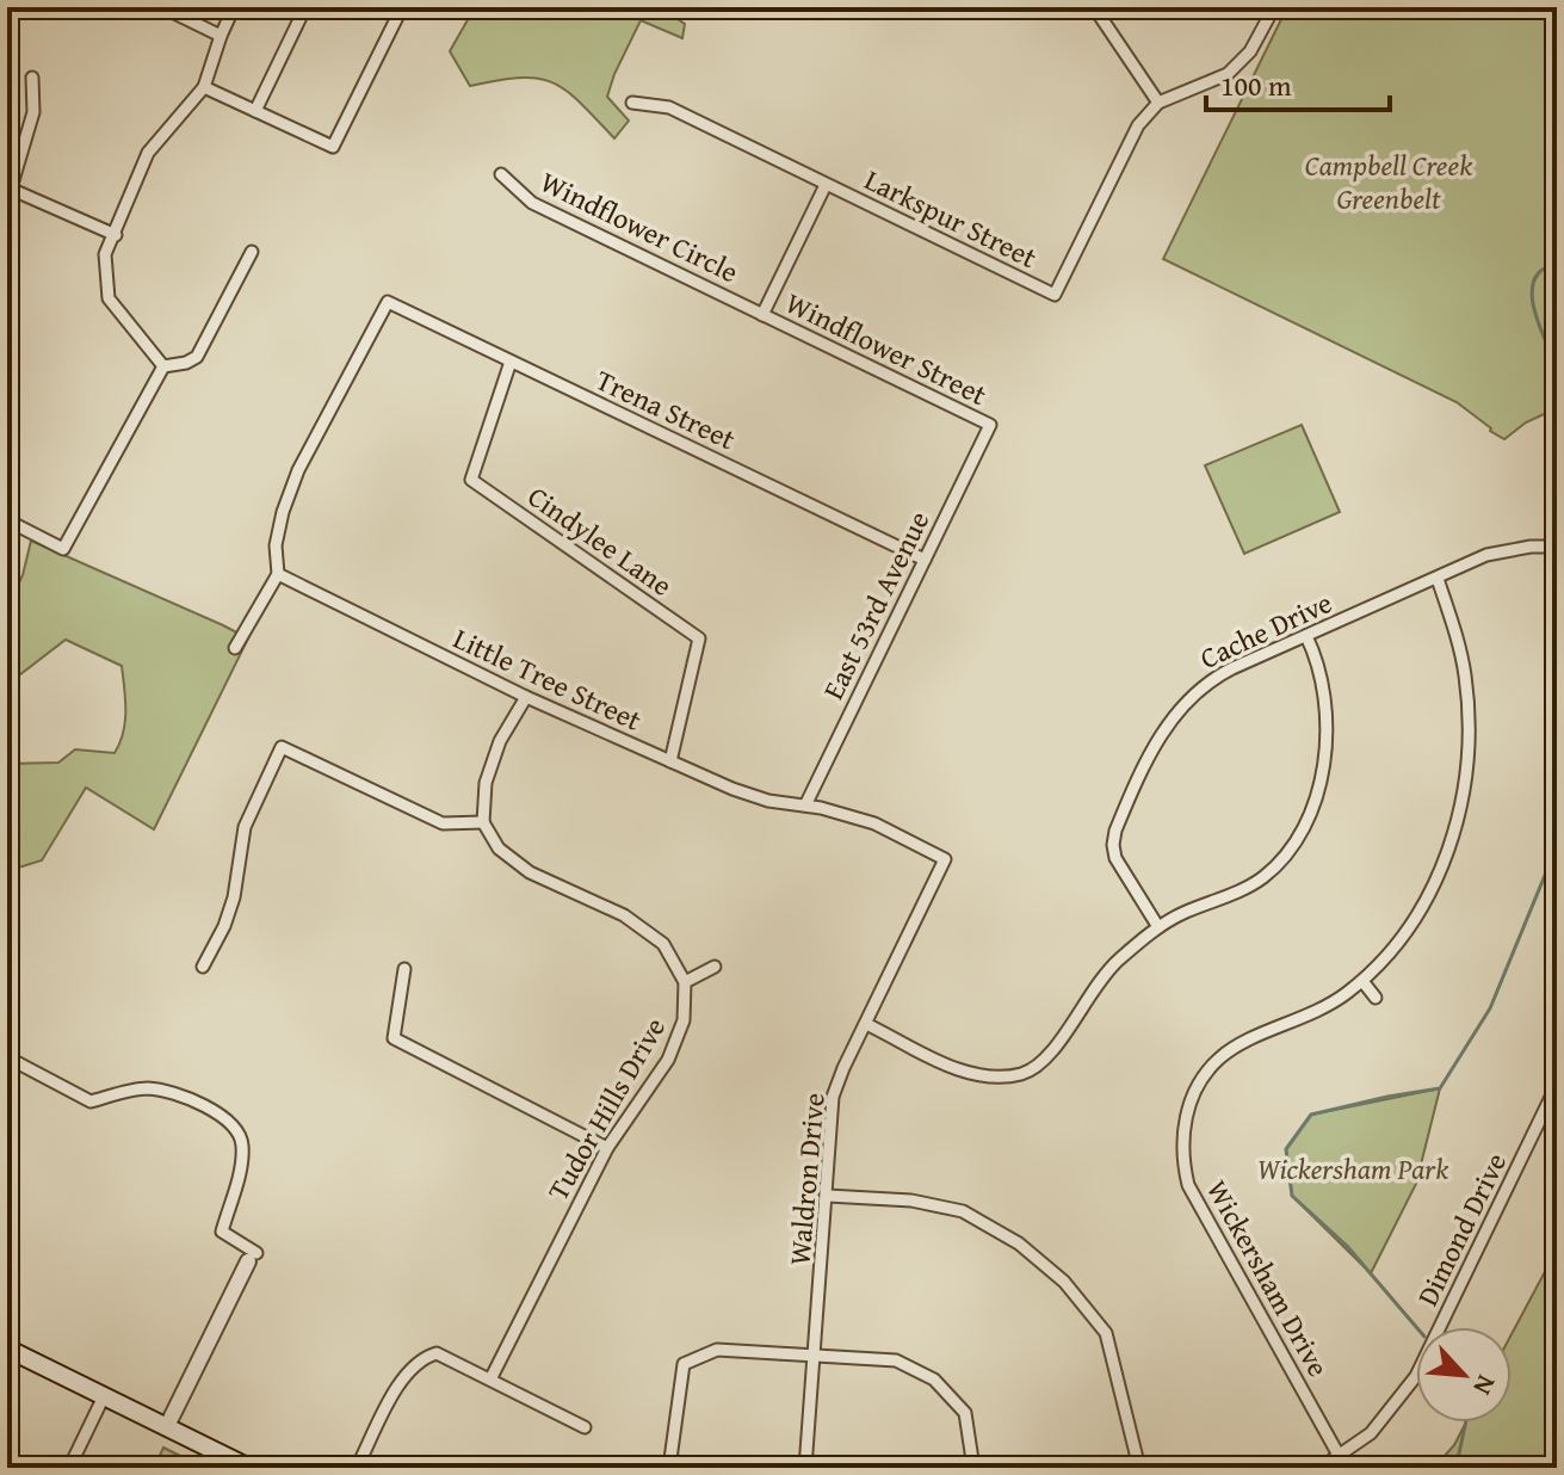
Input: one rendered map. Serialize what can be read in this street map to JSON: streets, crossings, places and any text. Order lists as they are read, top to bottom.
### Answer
{
  "streets": {
    "street": [
      "Larkspur Street",
      "Windflower Circle",
      "Windflower Street",
      "Trena Street",
      "Cindylee Lane",
      "East 53rd Avenue",
      "Cache Drive",
      "Little Tree Street",
      "Tudor Hills Drive",
      "Waldron Drive",
      "Dimond Drive",
      "Wickersham Drive"
    ]
  },
  "crossings": [
    ["Windflower Circle", "Windflower Street"],
    ["Windflower Street", "East 53rd Avenue"],
    ["Trena Street", "Cindylee Lane"],
    ["Trena Street", "East 53rd Avenue"],
    ["Trena Street", "Little Tree Street"],
    ["Cindylee Lane", "Little Tree Street"],
    ["East 53rd Avenue", "Little Tree Street"],
    ["Cache Drive", "Wickersham Drive"],
    ["Little Tree Street", "Waldron Drive"],
    ["Dimond Drive", "Wickersham Drive"]
  ],
  "parks": ["Campbell Creek Greenbelt", "Wickersham Park"],
  "scale_bar": "100 m",
  "north": "bottom right"
}
